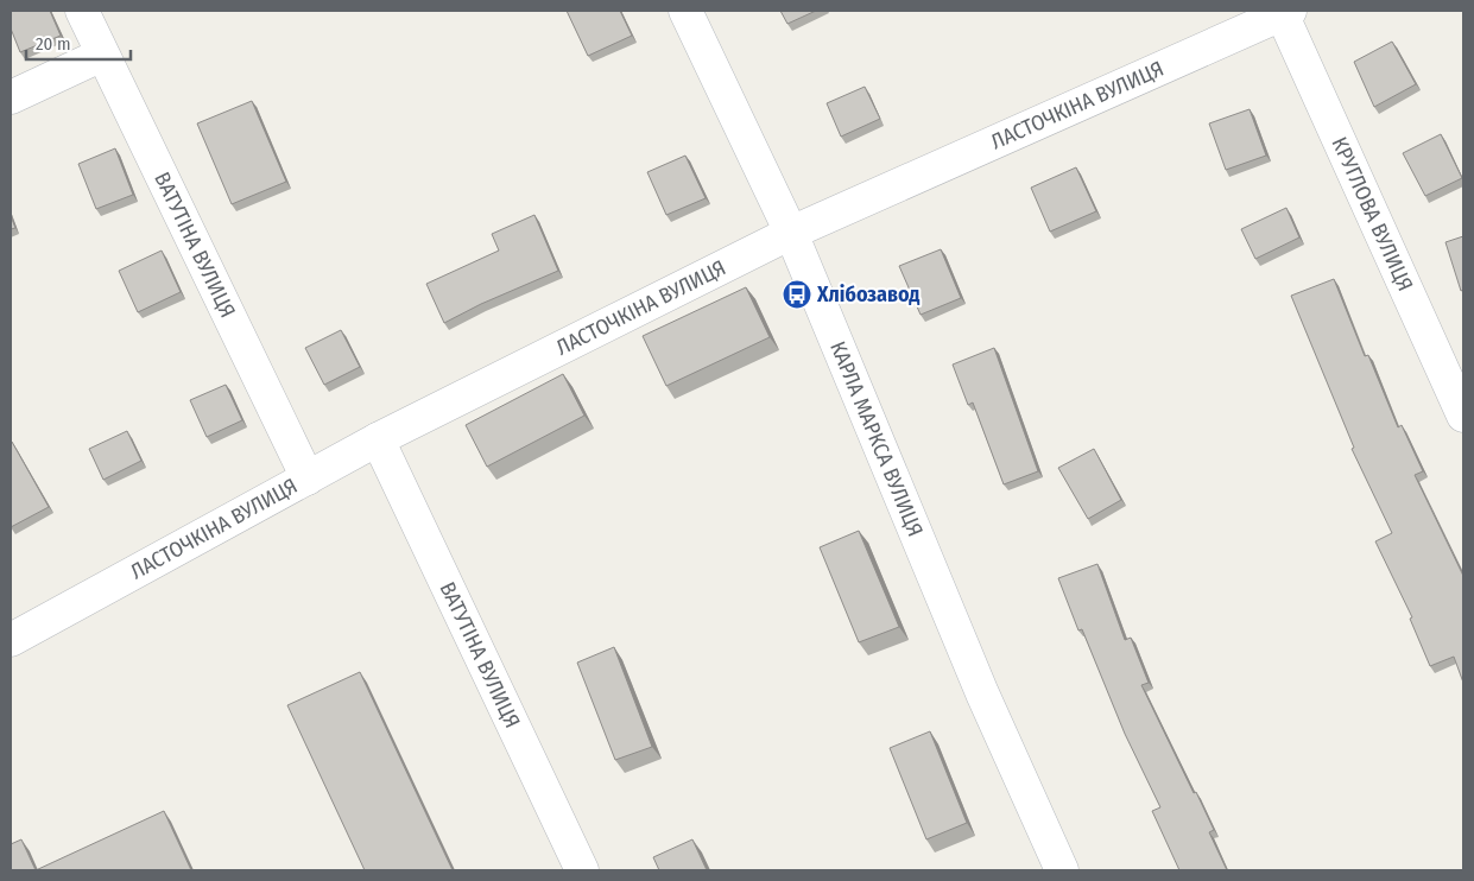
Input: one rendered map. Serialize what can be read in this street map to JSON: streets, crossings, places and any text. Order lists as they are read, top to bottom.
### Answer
{
  "streets": {
    "street": [
      "ЛАСТОЧКІНА ВУЛИЦЯ",
      "КРУГЛОВА ВУЛИЦЯ",
      "ВАТУТІНА ВУЛИЦЯ",
      "КАРЛА МАРКСА ВУЛИЦЯ"
    ]
  },
  "crossings": [
    ["ЛАСТОЧКІНА ВУЛИЦЯ", "КРУГЛОВА ВУЛИЦЯ"],
    ["ЛАСТОЧКІНА ВУЛИЦЯ", "ВАТУТІНА ВУЛИЦЯ"],
    ["ЛАСТОЧКІНА ВУЛИЦЯ", "КАРЛА МАРКСА ВУЛИЦЯ"]
  ],
  "places": {
    "bus stop": ["Хлібозавод"]
  },
  "scale_bar": "20 m"
}
